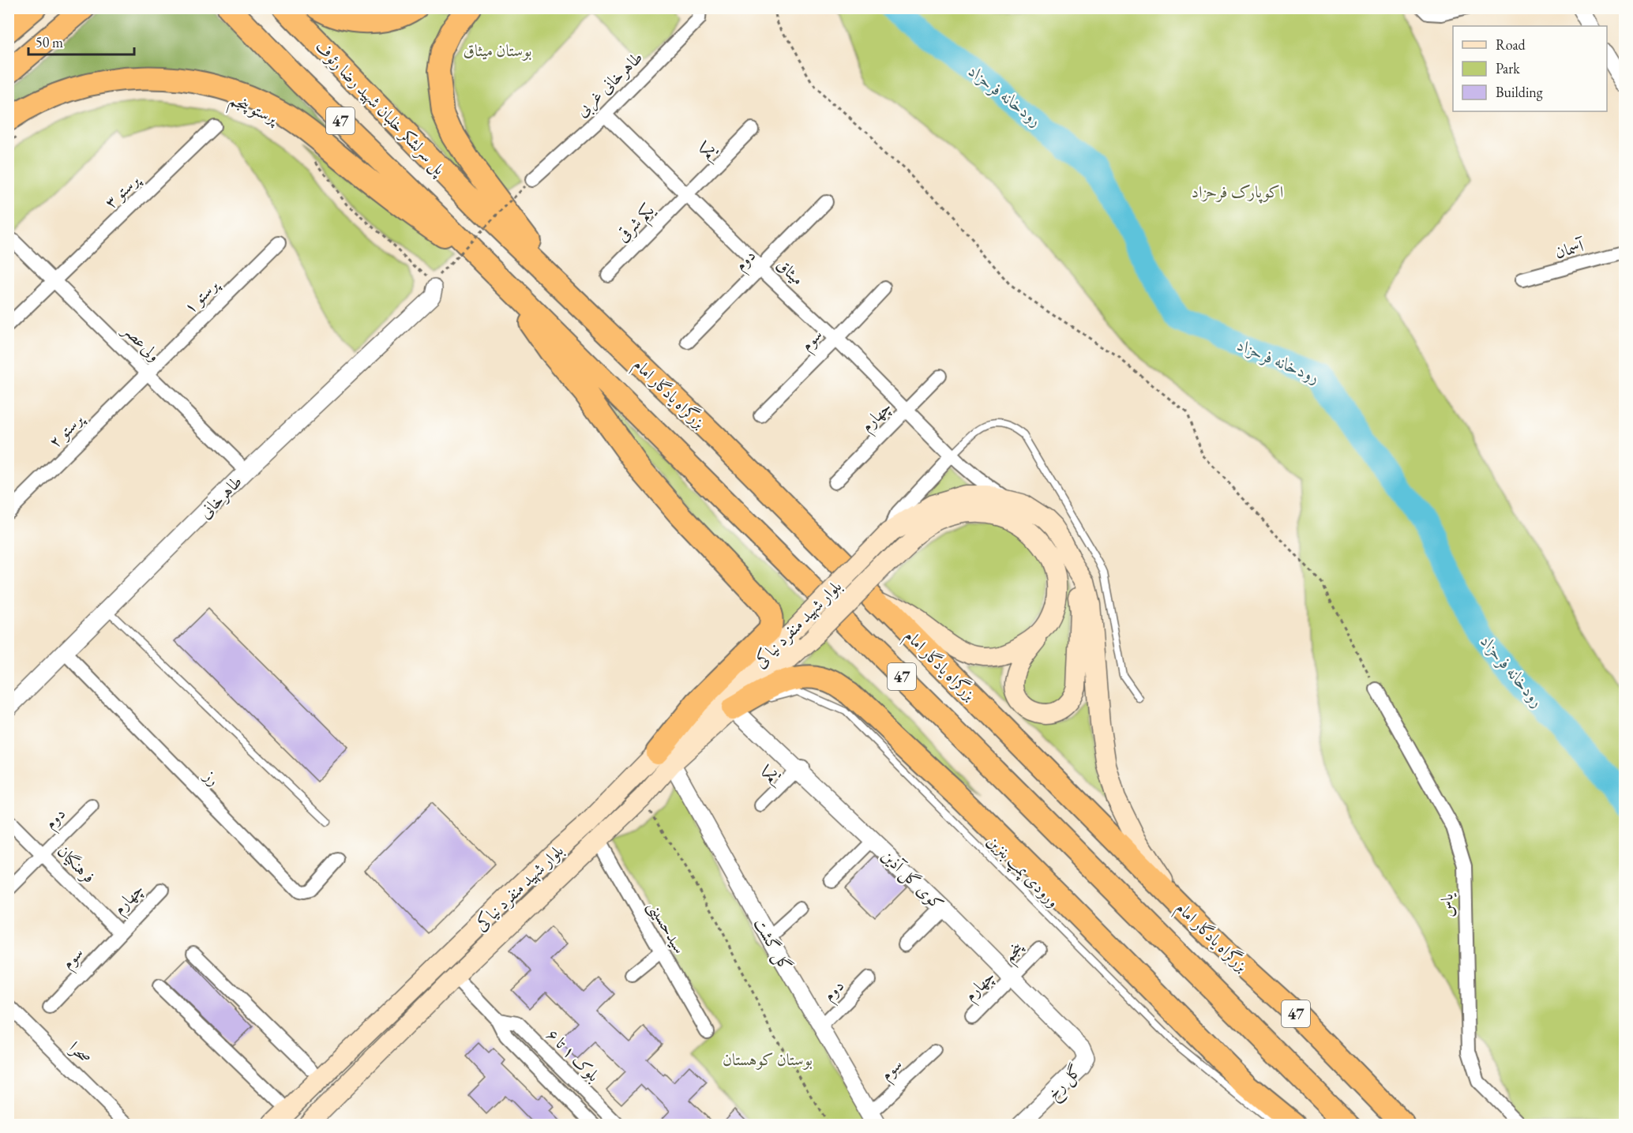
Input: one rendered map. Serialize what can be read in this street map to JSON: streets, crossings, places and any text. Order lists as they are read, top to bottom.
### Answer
{
  "streets": {
    "highway": ["پل سرلشکر خلبان شهید رضا رئوف", "47", "بزرگراه یادگار امام"],
    "main road": ["بلوار شهید منفرد نیاکی"],
    "street": [
      "طاهرخانی غربی",
      "یکم",
      "پرستو ۳",
      "یکم شرقی",
      "آسمان",
      "دوم",
      "میثاق",
      "پرستو ۱",
      "سوم",
      "ولی‌عصر",
      "چهارم",
      "پرستو ۲",
      "طاهرخانی",
      "رز",
      "فرهنگیان",
      "کوی گل آذین",
      "یاس",
      "سیدحسینی",
      "گل گشت",
      "پنجم",
      "صحرا",
      "بلوک ۱ تا ۶",
      "گل رخ"
    ],
    "lane": ["ورودی پمپ بنزین"]
  },
  "crossings": [
    ["طاهرخانی غربی", "میثاق"],
    ["پل سرلشکر خلبان شهید رضا رئوف", "بزرگراه یادگار امام"],
    ["یکم", "یکم شرقی"],
    ["یکم", "میثاق"],
    ["یکم", "کوی گل آذین"],
    ["پرستو ۳", "ولی‌عصر"],
    ["یکم شرقی", "میثاق"],
    ["دوم", "میثاق"],
    ["دوم", "فرهنگیان"],
    ["دوم", "گل گشت"],
    ["میثاق", "سوم"],
    ["میثاق", "چهارم"],
    ["میثاق", "بلوار شهید منفرد نیاکی"],
    ["پرستو ۱", "ولی‌عصر"],
    ["پرستو ۱", "پرستو ۲"],
    ["سوم", "چهارم"],
    ["سوم", "فرهنگیان"],
    ["سوم", "گل گشت"],
    ["ولی‌عصر", "پرستو ۲"],
    ["ولی‌عصر", "طاهرخانی"],
    ["بزرگراه یادگار امام", "بلوار شهید منفرد نیاکی"],
    ["چهارم", "فرهنگیان"],
    ["چهارم", "کوی گل آذین"],
    ["چهارم", "پنجم"],
    ["طاهرخانی", "رز"],
    ["بلوار شهید منفرد نیاکی", "کوی گل آذین"],
    ["بلوار شهید منفرد نیاکی", "سیدحسینی"],
    ["بلوار شهید منفرد نیاکی", "گل گشت"],
    ["کوی گل آذین", "پنجم"],
    ["کوی گل آذین", "گل رخ"]
  ],
  "water": ["رودخانه فرحزاد"],
  "parks": ["بوستان میثاق", "اکوپارک فرحزاد", "بوستان کوهستان"],
  "legend": ["Road", "Park", "Building"],
  "scale_bar": "50 m"
}
